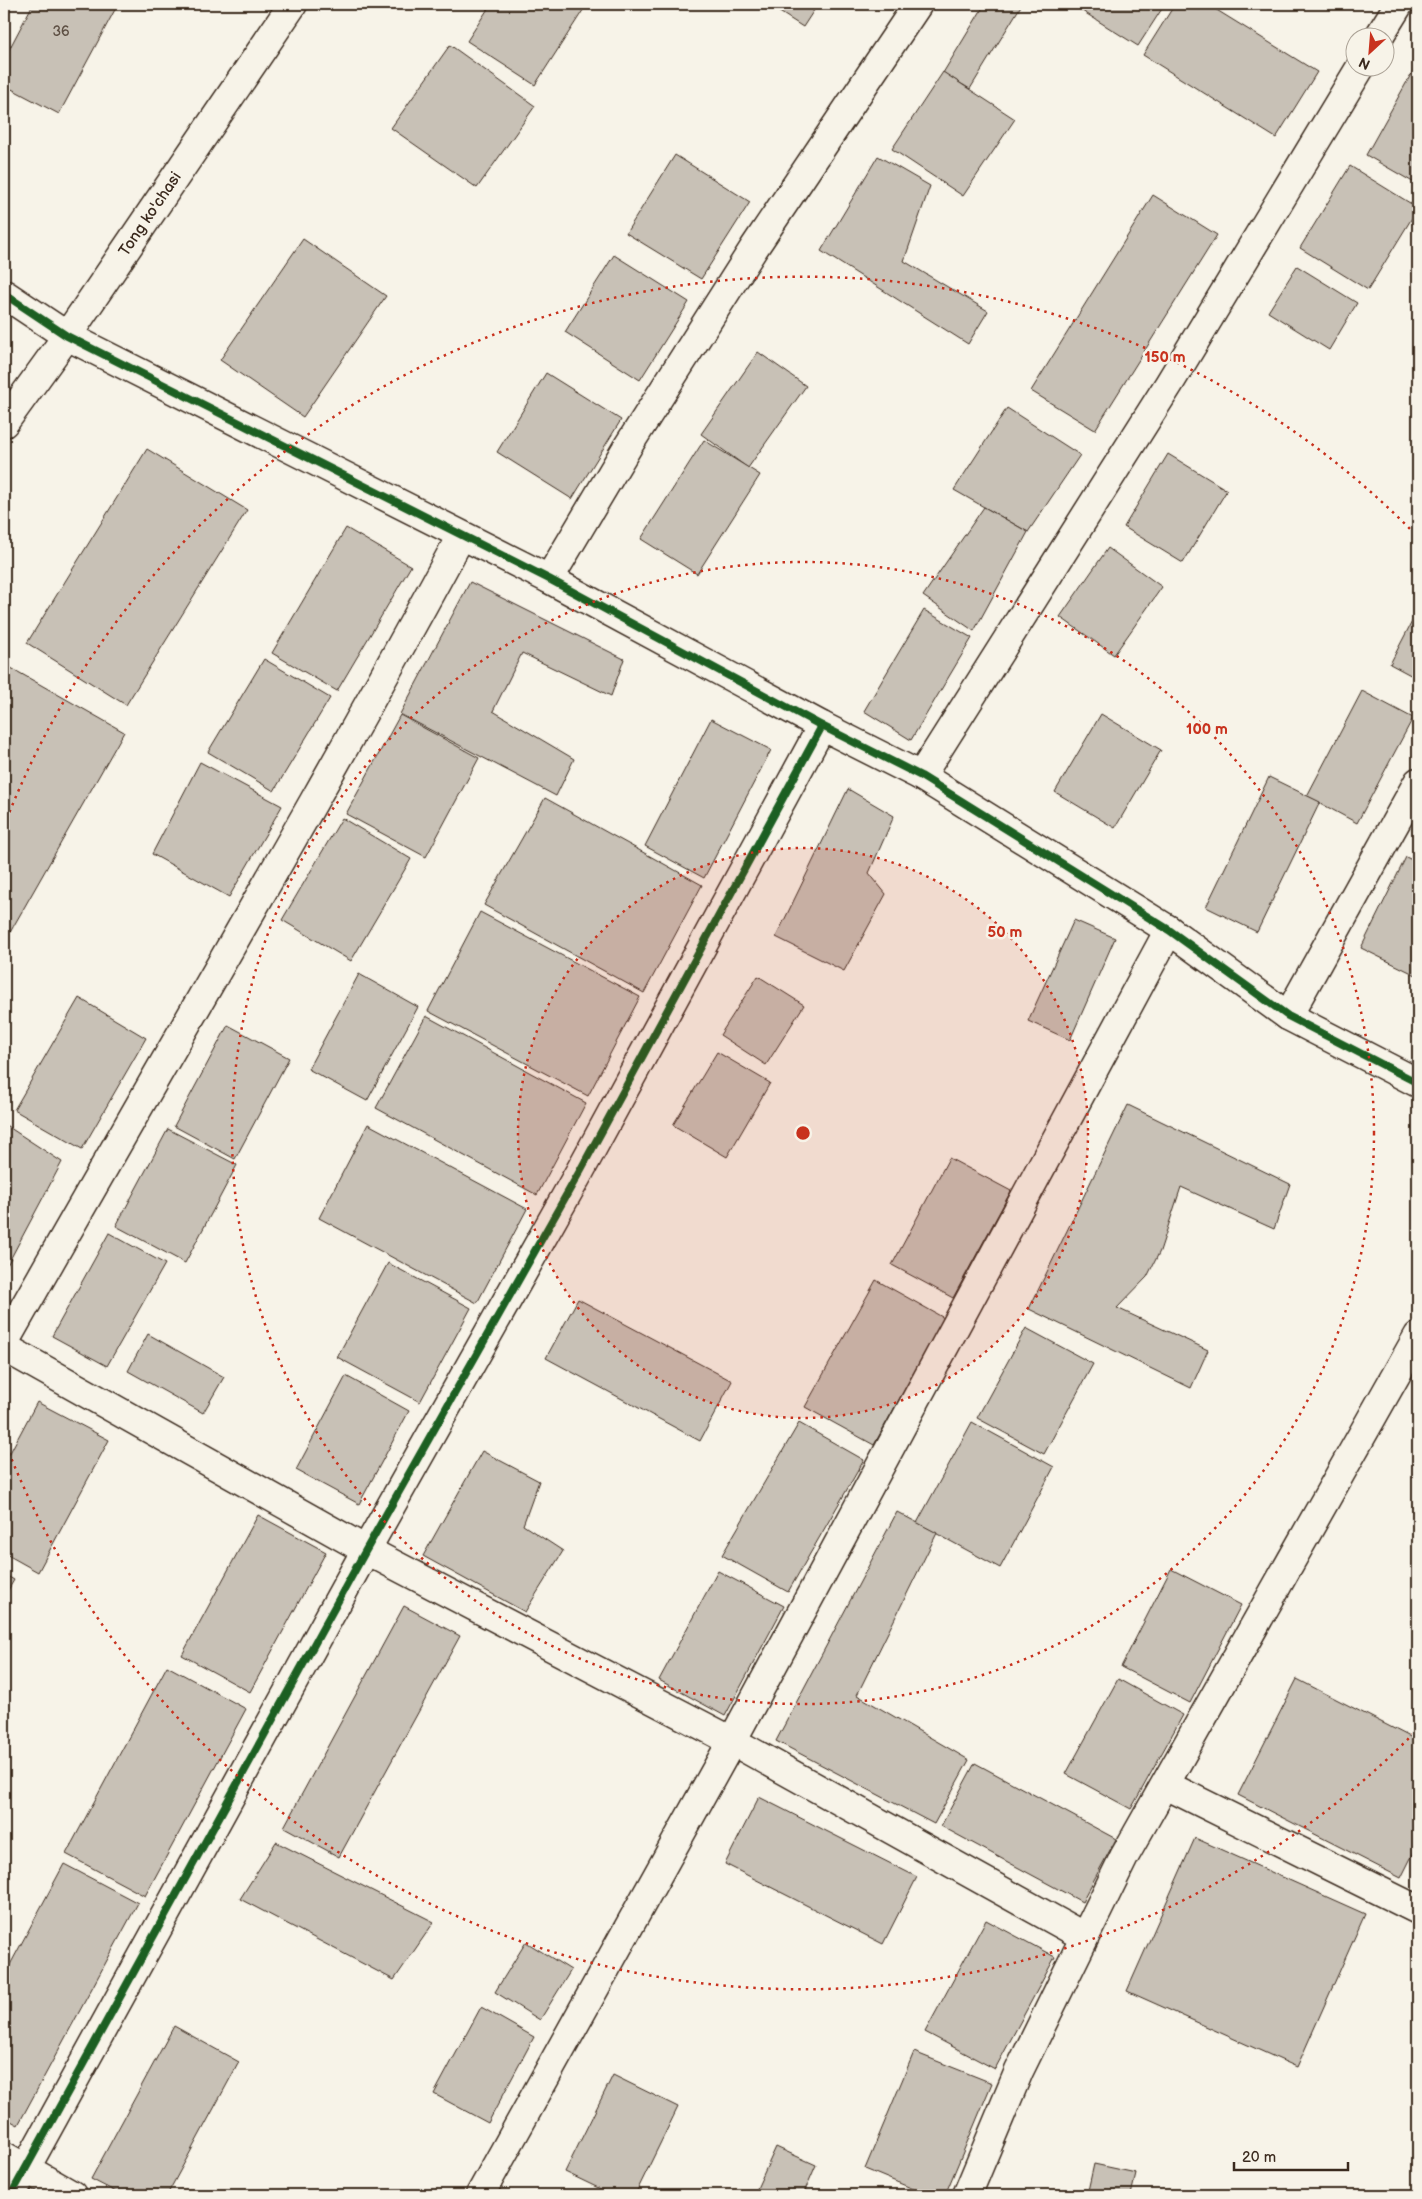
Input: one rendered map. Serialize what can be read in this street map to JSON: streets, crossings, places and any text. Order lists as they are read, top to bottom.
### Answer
{
  "streets": {
    "street": ["Tong ko'chasi"]
  },
  "house_numbers": ["36"],
  "scale_bar": "20 m",
  "north": "bottom left",
  "rings": ["150 m", "100 m", "50 m"]
}
